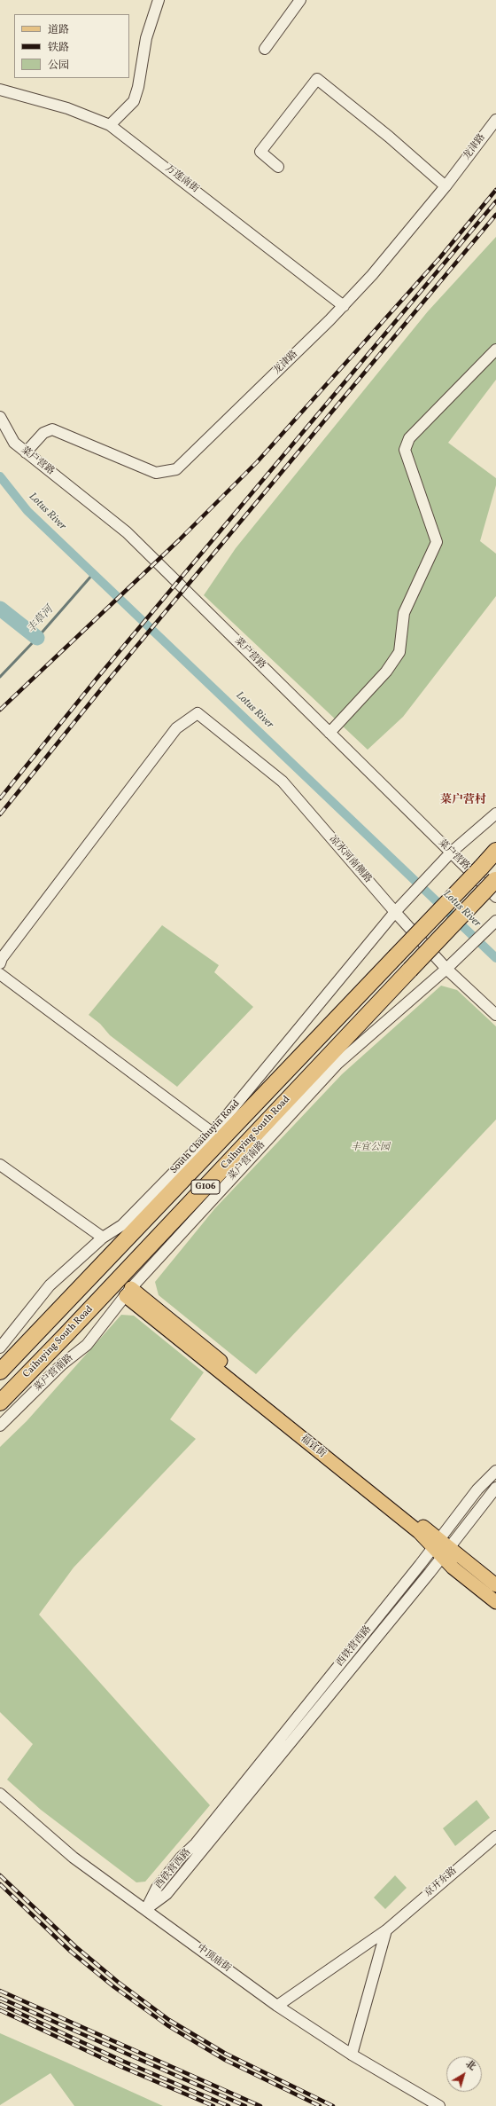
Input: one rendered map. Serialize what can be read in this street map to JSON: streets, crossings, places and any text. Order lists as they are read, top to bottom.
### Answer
{
  "streets": {
    "highway": ["Caihuying South Road", "G106"],
    "main road": ["福宜街"],
    "street": [
      "龙津路",
      "万莲南街",
      "菜户营路",
      "凉水河南侧路",
      "South Chaihuyin Road",
      "菜户营南路",
      "西铁营西路",
      "京开东路",
      "中顶庙街"
    ]
  },
  "crossings": [
    ["龙津路", "万莲南街"],
    ["龙津路", "菜户营路"],
    ["菜户营路", "South Chaihuyin Road"],
    ["凉水河南侧路", "South Chaihuyin Road"],
    ["凉水河南侧路", "菜户营南路"],
    ["菜户营南路", "福宜街"],
    ["福宜街", "西铁营西路"],
    ["西铁营西路", "中顶庙街"]
  ],
  "districts": ["菜户营村"],
  "water": ["Lotus River", "丰草河"],
  "parks": ["丰宜公园"],
  "legend": ["道路", "铁路", "公园"],
  "north": "top right"
}
